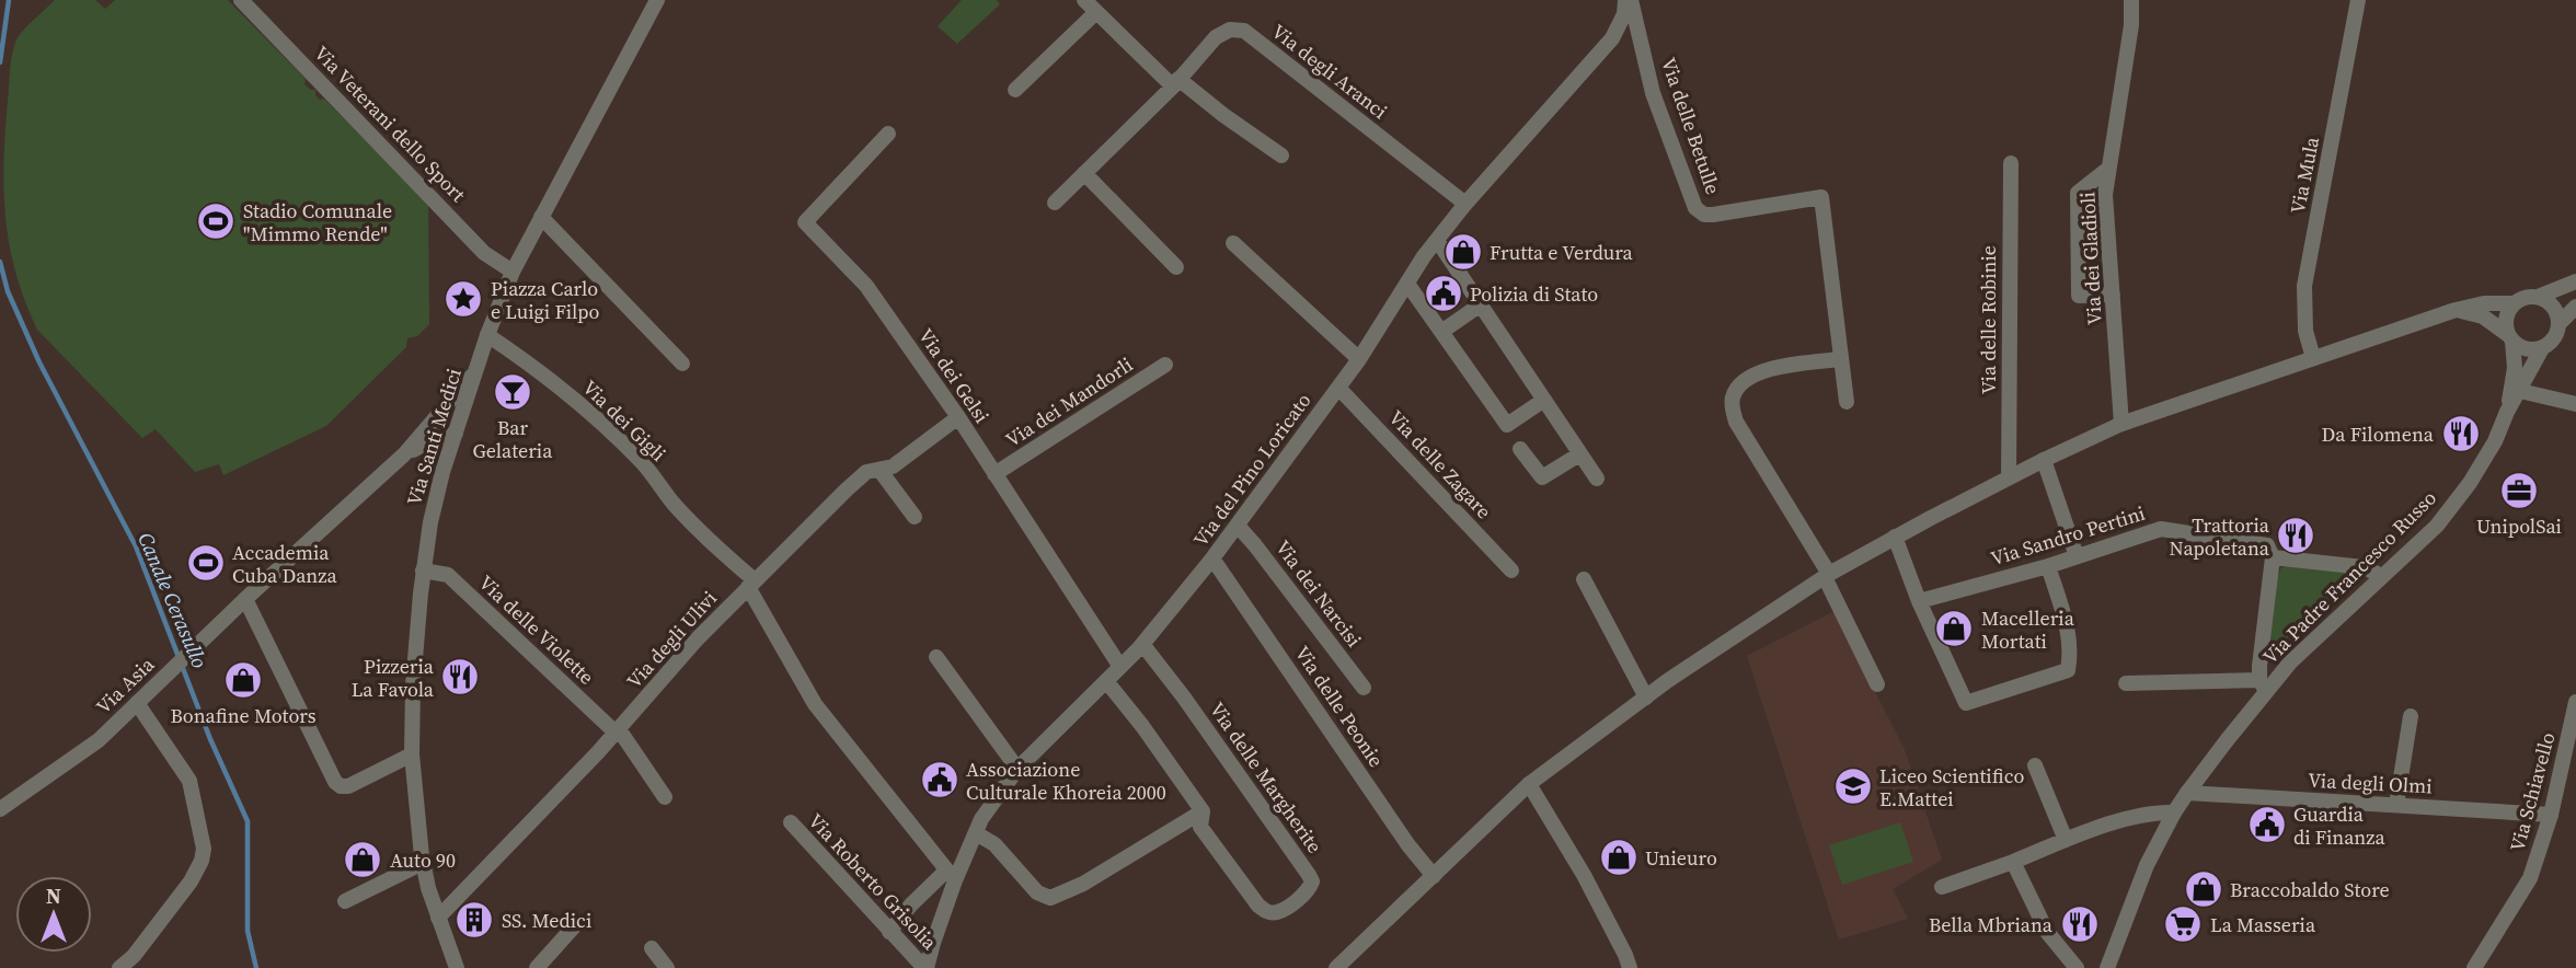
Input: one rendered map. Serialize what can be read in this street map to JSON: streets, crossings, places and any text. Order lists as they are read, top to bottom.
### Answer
{
  "streets": {
    "street": [
      "Via degli Aranci",
      "Via Veterani dello Sport",
      "Via delle Betulle",
      "Via Mula",
      "Via dei Gladioli",
      "Via delle Robinie",
      "Via dei Gelsi",
      "Via dei Mandorli",
      "Via dei Gigli",
      "Via Santi Medici",
      "Via delle Zagare",
      "Via del Pino Loricato",
      "Via Sandro Pertini",
      "Via Padre Francesco Russo",
      "Via dei Narcisi",
      "Via delle Violette",
      "Via degli Ulivi",
      "Via Asia",
      "Via delle Peonie",
      "Via delle Margherite",
      "Via degli Olmi",
      "Via Schiavello",
      "Via Roberto Grisolia"
    ]
  },
  "crossings": [
    ["Via degli Aranci", "Via del Pino Loricato"],
    ["Via Veterani dello Sport", "Via Santi Medici"],
    ["Via delle Betulle", "Via del Pino Loricato"],
    ["Via dei Gelsi", "Via dei Mandorli"],
    ["Via dei Gelsi", "Via del Pino Loricato"],
    ["Via dei Gelsi", "Via degli Ulivi"],
    ["Via dei Gigli", "Via Santi Medici"],
    ["Via dei Gigli", "Via del Pino Loricato"],
    ["Via dei Gigli", "Via degli Ulivi"],
    ["Via Santi Medici", "Via delle Violette"],
    ["Via Santi Medici", "Via degli Ulivi"],
    ["Via Santi Medici", "Via Asia"],
    ["Via delle Zagare", "Via del Pino Loricato"],
    ["Via del Pino Loricato", "Via dei Narcisi"],
    ["Via del Pino Loricato", "Via delle Peonie"],
    ["Via del Pino Loricato", "Via delle Margherite"],
    ["Via del Pino Loricato", "Via Roberto Grisolia"],
    ["Via Sandro Pertini", "Via Padre Francesco Russo"],
    ["Via Padre Francesco Russo", "Via degli Olmi"],
    ["Via delle Violette", "Via degli Ulivi"],
    ["Via degli Olmi", "Via Schiavello"]
  ],
  "water": ["Canale Cerasullo"],
  "places": {
    "sports": ["Stadio Comunale \"Mimmo Rende\"", "Accademia Cuba Danza"],
    "shop": [
      "Frutta e Verdura",
      "Macelleria Mortati",
      "Bonafine Motors",
      "Unieuro",
      "Auto 90",
      "Braccobaldo Store"
    ],
    "public building": ["Polizia di Stato", "Associazione Culturale Khoreia 2000", "Guardia di Finanza"],
    "place": ["Piazza Carlo e Luigi Filpo"],
    "bar": ["Bar Gelateria"],
    "restaurant": [
      "Da Filomena",
      "Trattoria Napoletana",
      "Pizzeria La Favola",
      "Bella Mbriana"
    ],
    "office": ["UnipolSai"],
    "school or university": ["Liceo Scientifico E.Mattei"],
    "building": ["SS. Medici"],
    "supermarket": ["La Masseria"]
  },
  "north": "top"
}
